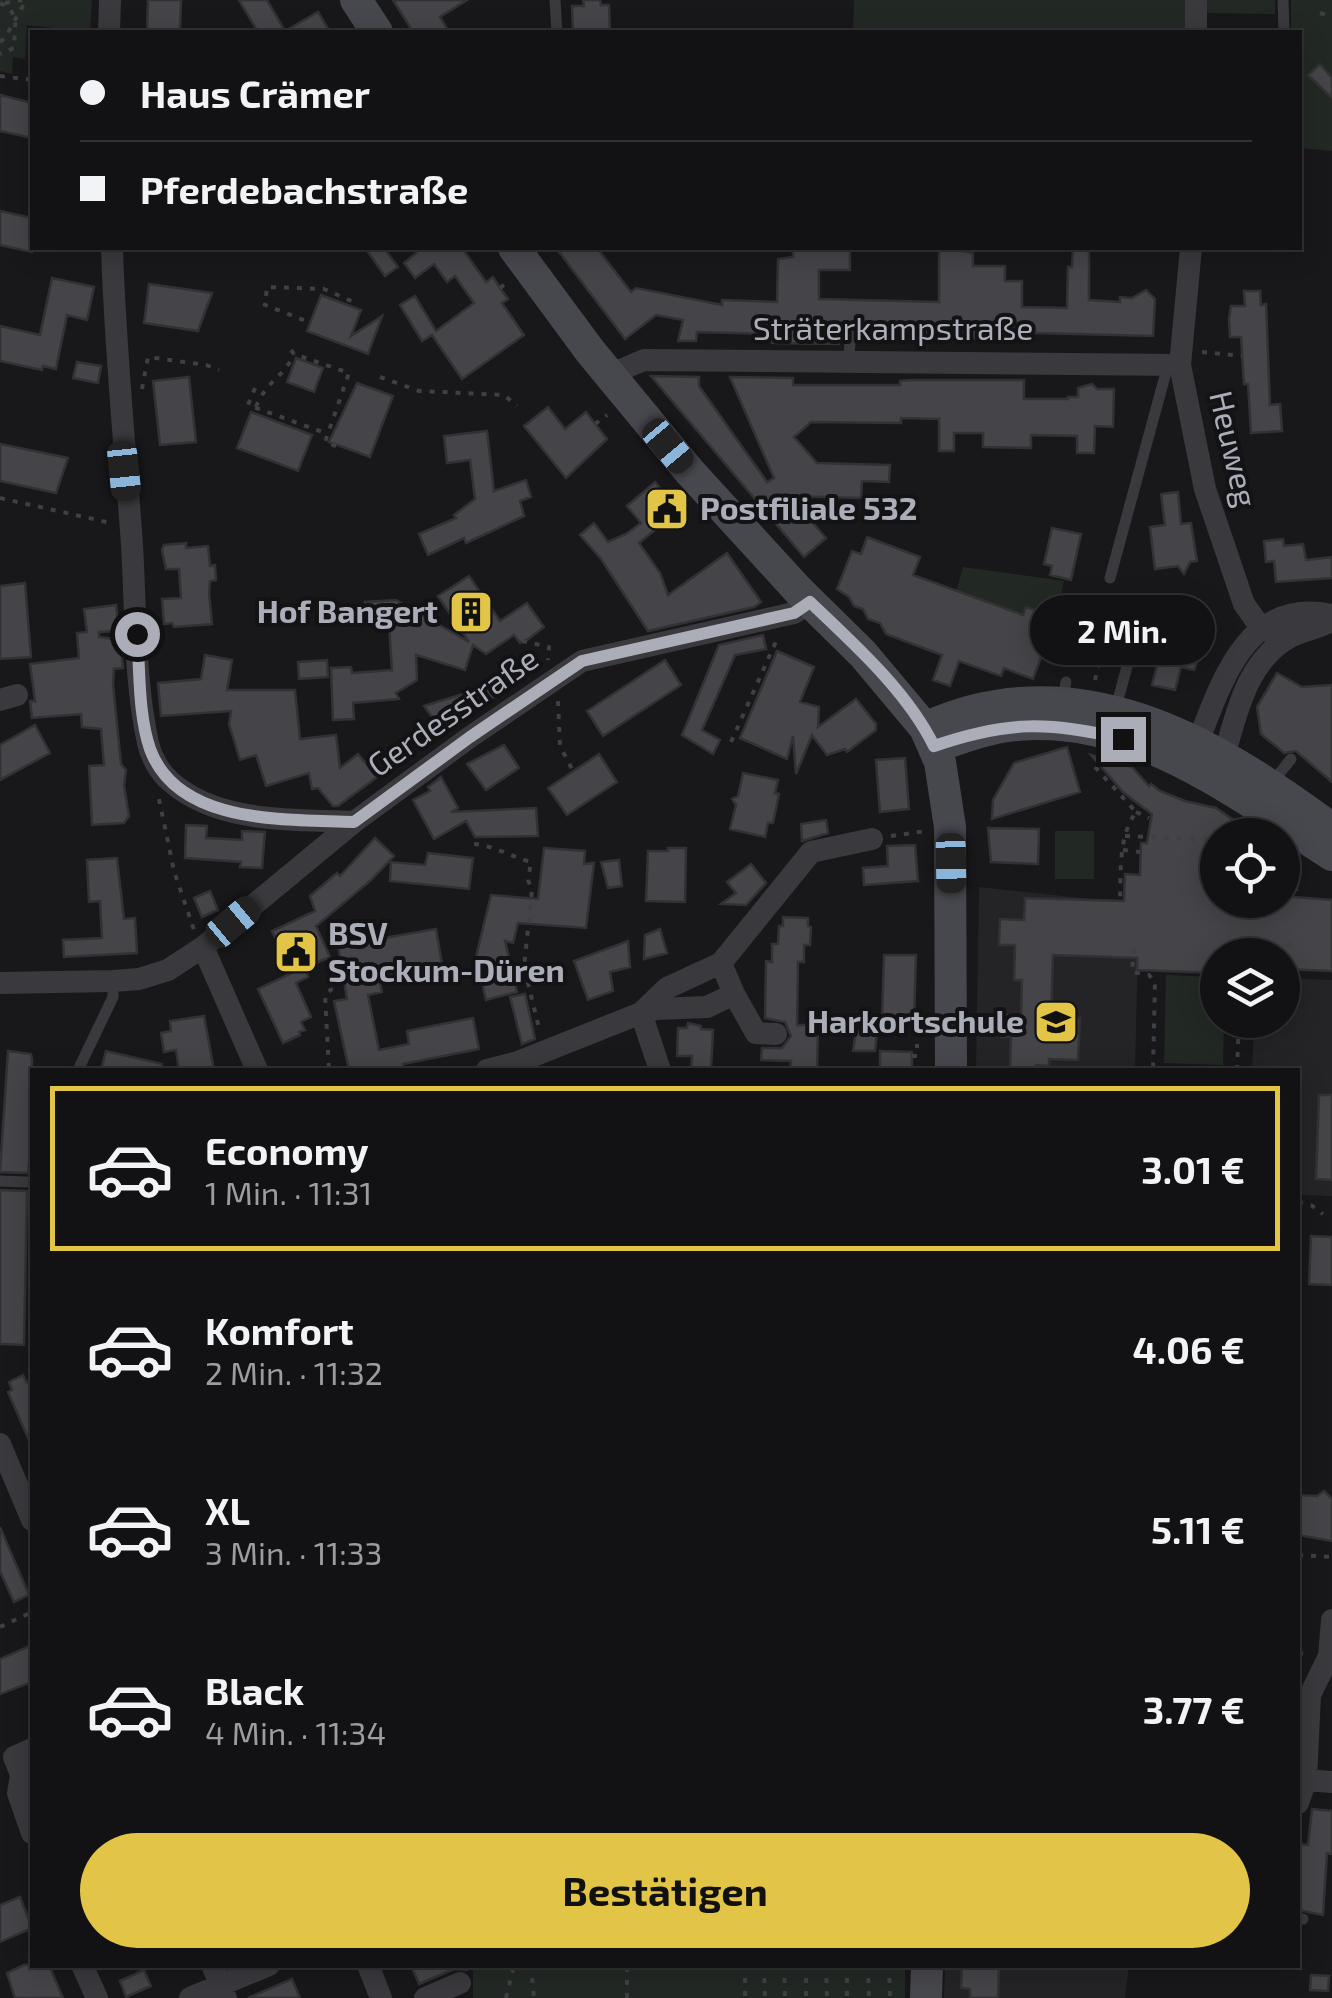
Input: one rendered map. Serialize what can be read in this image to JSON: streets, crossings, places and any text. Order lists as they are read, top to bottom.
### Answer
{
  "streets": {
    "street": ["Sträterkampstraße", "Heuweg", "Gerdesstraße"]
  },
  "crossings": [
    ["Sträterkampstraße", "Heuweg"]
  ],
  "places": {
    "public building": ["Postfiliale 532", "BSV Stockum-Düren"],
    "building": ["Hof Bangert"],
    "school or university": ["Harkortschule"]
  },
  "page": {
    "banner": ["Haus Crämer", "Pferdebachstraße"],
    "bubble": "2 Min.",
    "list": [
      {
        "name": "Economy",
        "note": "1 Min. · 11:31",
        "value": "3.01 €"
      },
      {
        "name": "Komfort",
        "note": "2 Min. · 11:32",
        "value": "4.06 €"
      },
      {
        "name": "XL",
        "note": "3 Min. · 11:33",
        "value": "5.11 €"
      },
      {
        "name": "Black",
        "note": "4 Min. · 11:34",
        "value": "3.77 €"
      }
    ],
    "buttons": "Bestätigen"
  }
}
